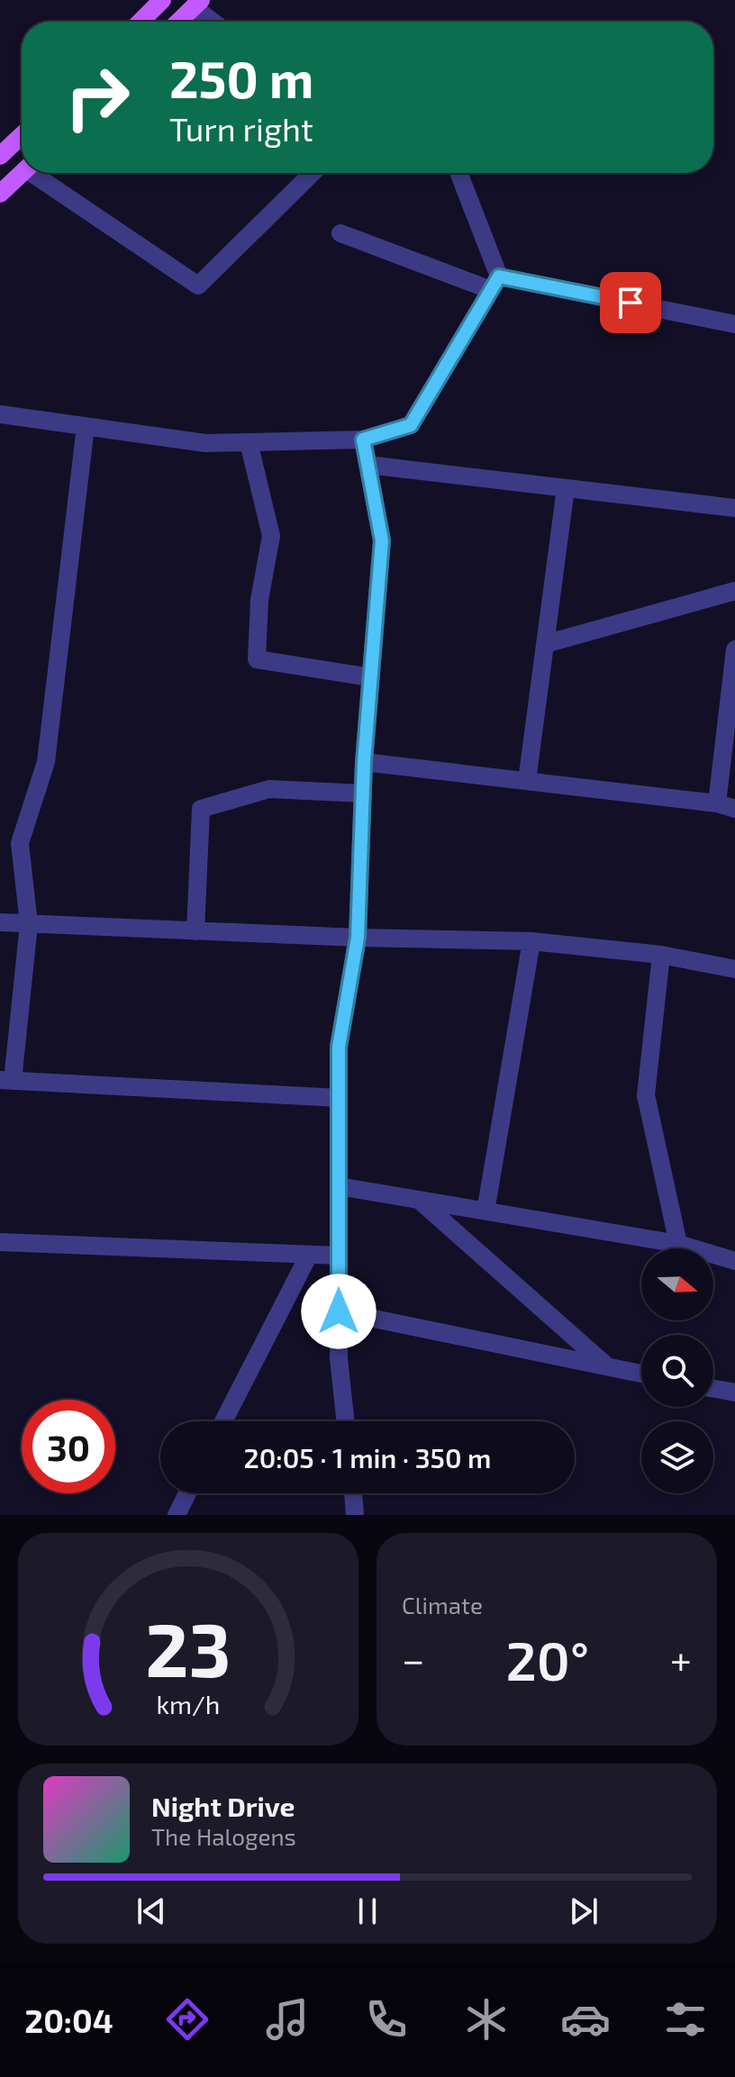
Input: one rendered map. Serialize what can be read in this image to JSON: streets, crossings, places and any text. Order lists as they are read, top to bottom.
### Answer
{
  "north": "right",
  "page": {
    "turn": ["250 m", "Turn right"],
    "limit": "30",
    "trip": "20:05 · 1 min · 350 m",
    "tile": "Climate",
    "heat": ["−", "20°", "+"],
    "song": ["Night Drive", "The Halogens"],
    "tabs": "20:04",
    "gauge": ["23", "km/h"]
  }
}
